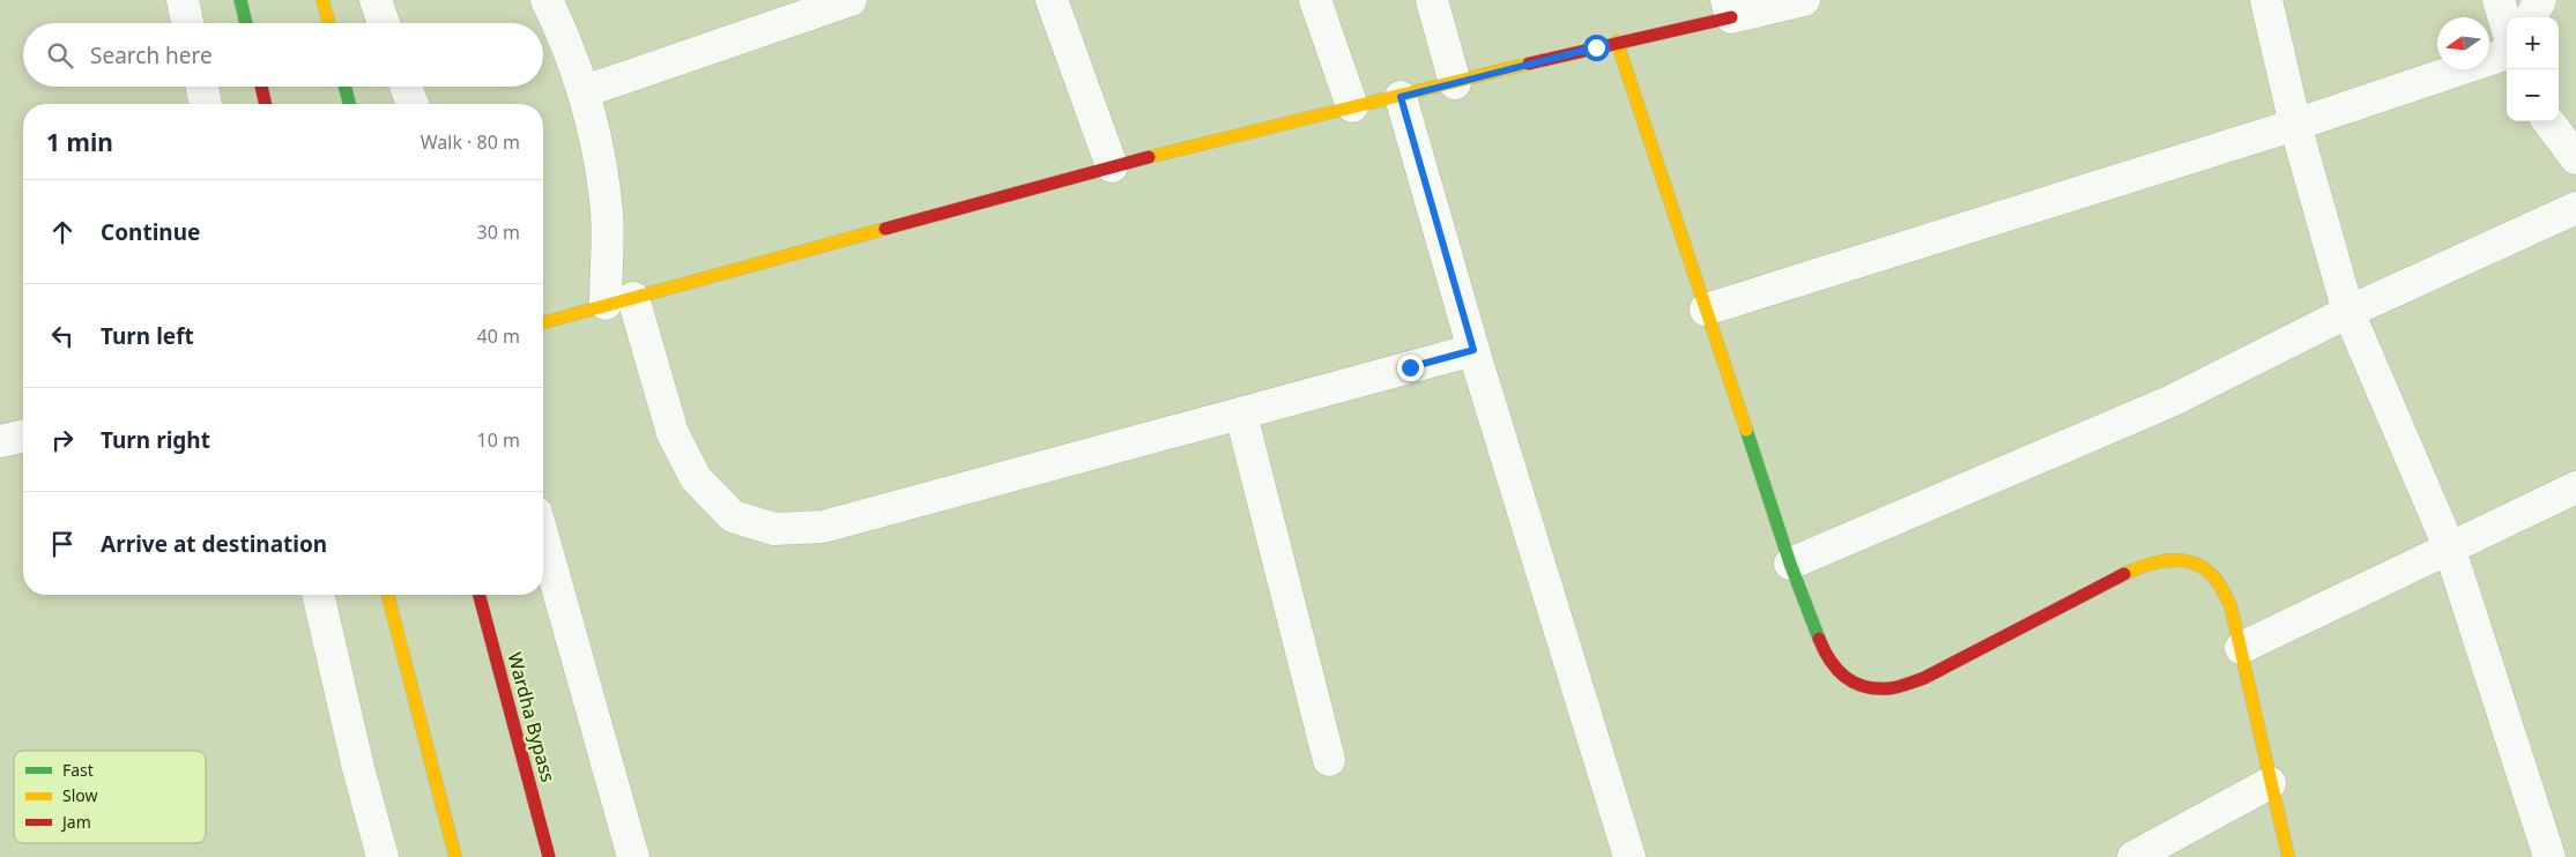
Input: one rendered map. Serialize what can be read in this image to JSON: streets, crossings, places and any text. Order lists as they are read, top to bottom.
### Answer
{
  "streets": {
    "main road": ["Wardha Bypass"]
  },
  "legend": ["Fast", "Slow", "Jam"],
  "north": "left",
  "page": {
    "map_buttons": ["+", "−"],
    "search": "Search here",
    "heading": ["1 min", "Walk · 80 m"],
    "list": [
      ["Continue", "30 m"],
      ["Turn left", "40 m"],
      ["Turn right", "10 m"],
      "Arrive at destination"
    ]
  }
}
